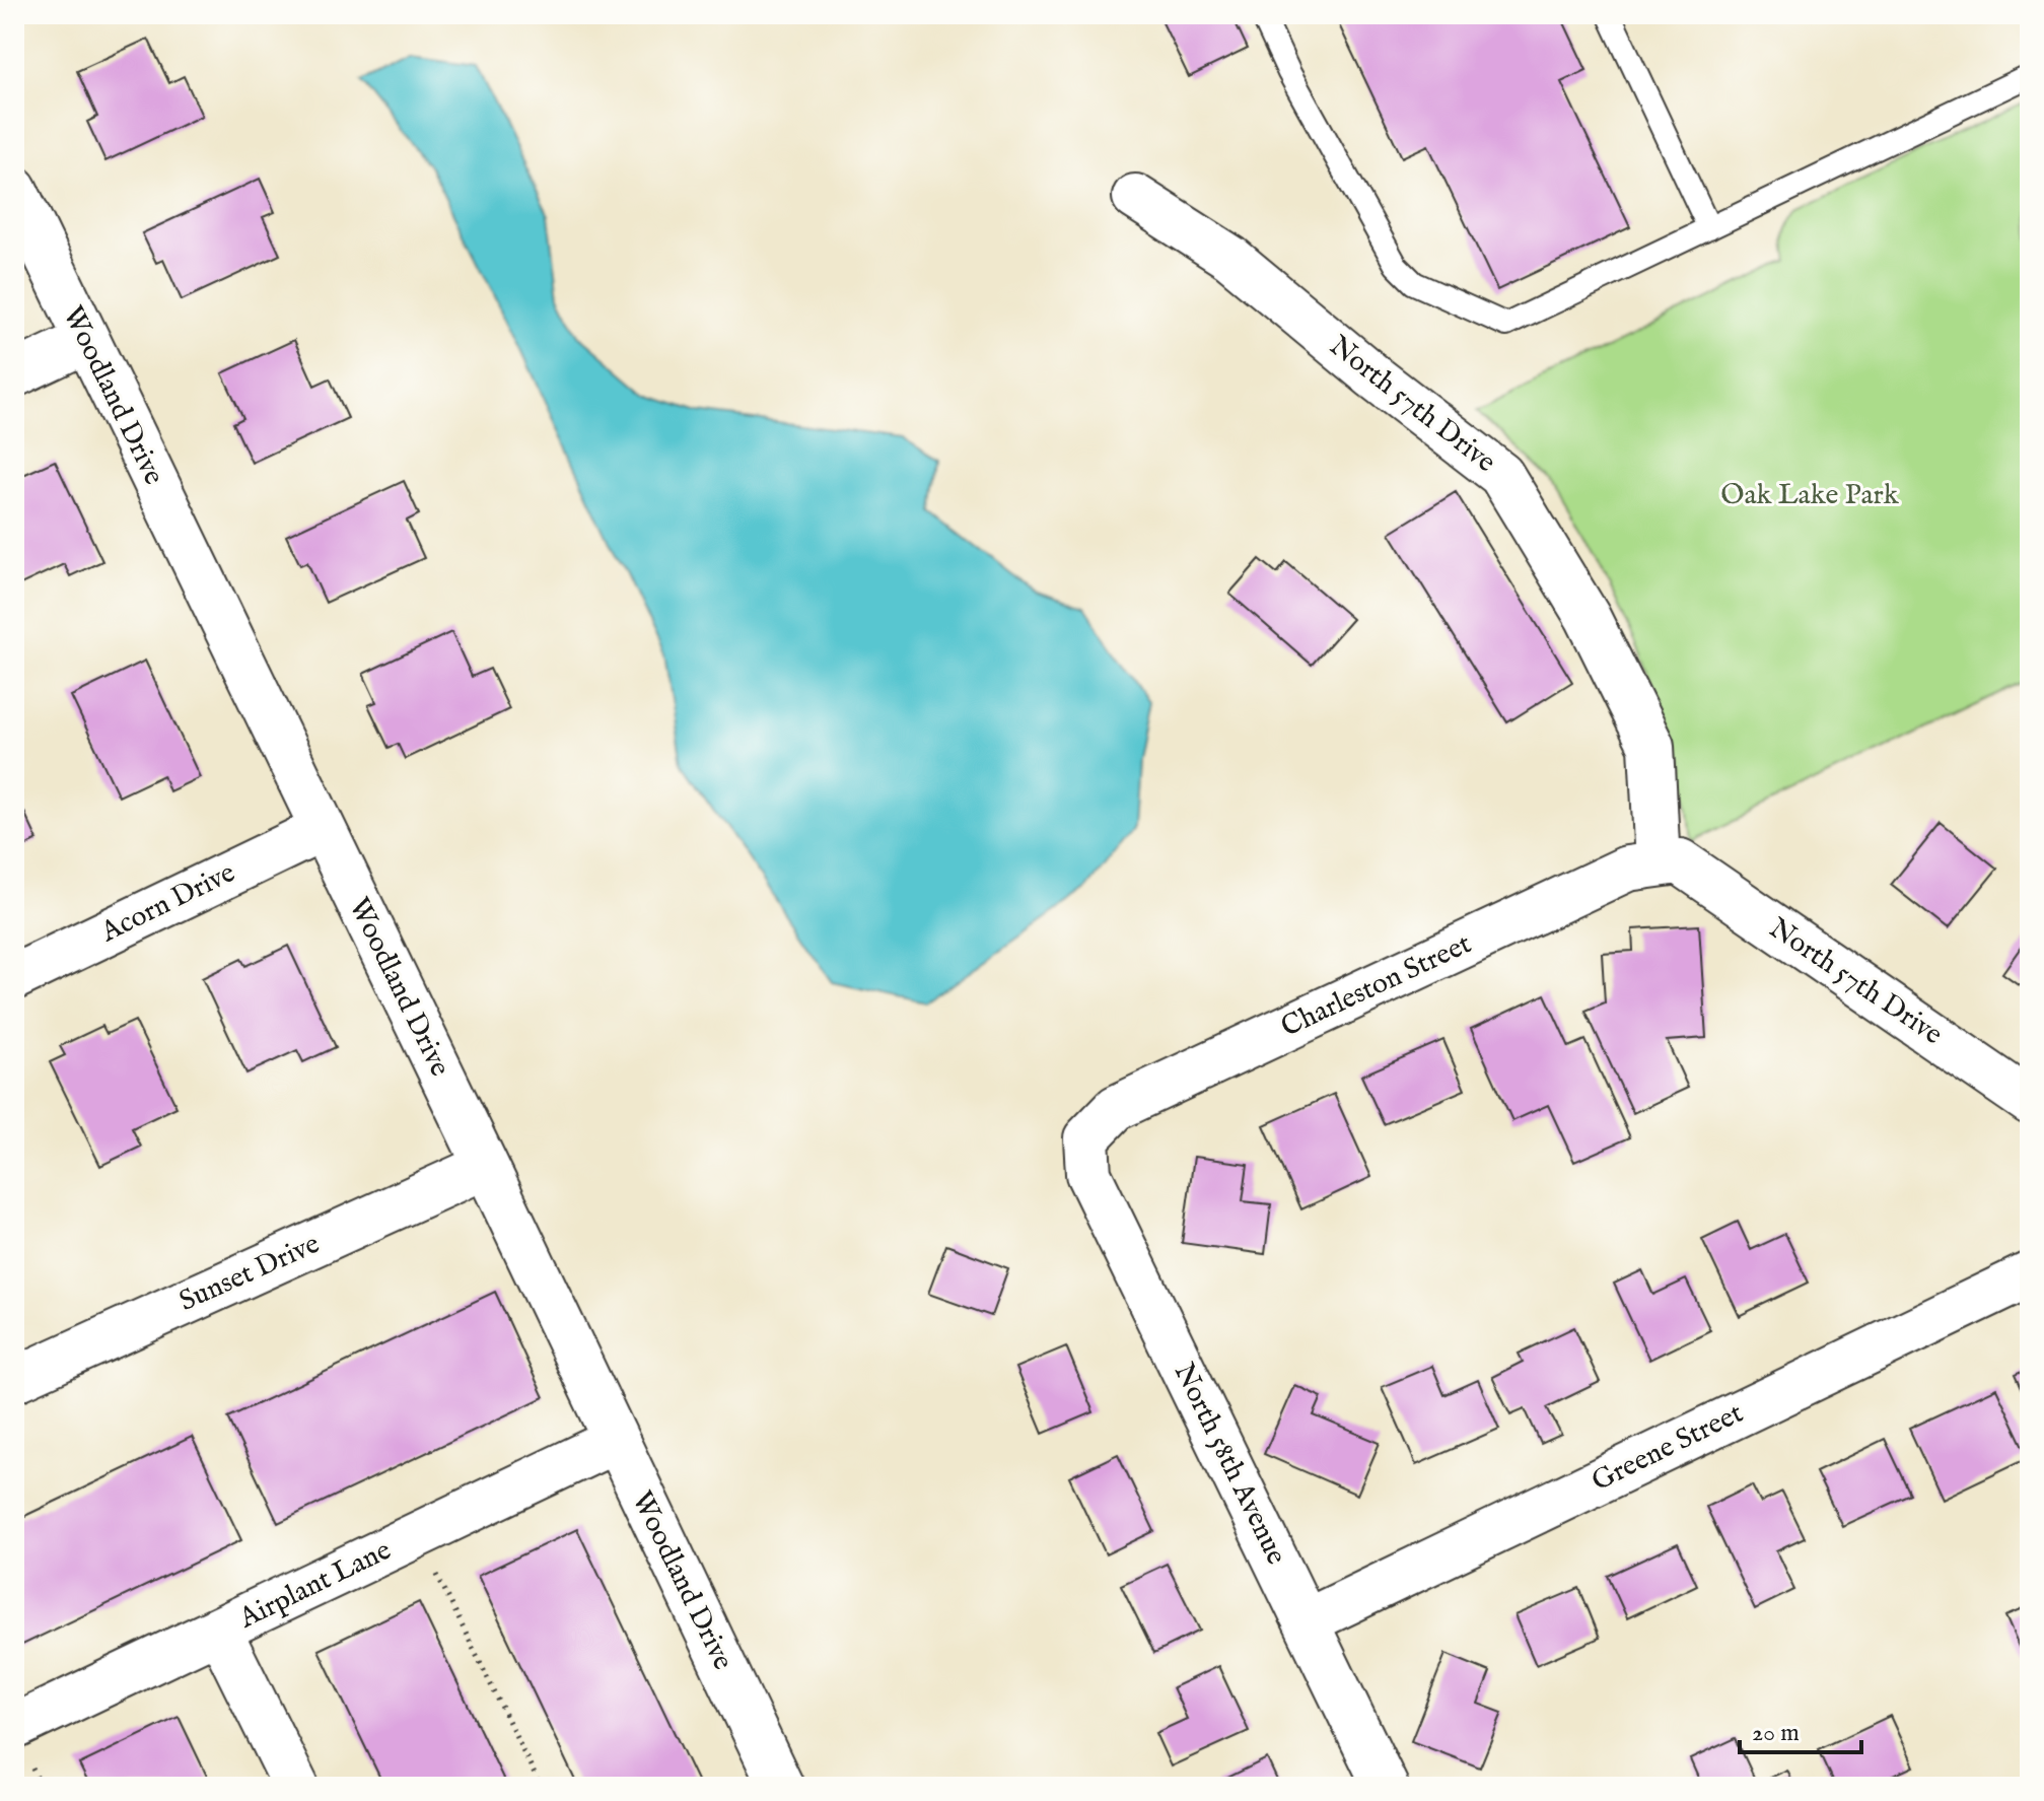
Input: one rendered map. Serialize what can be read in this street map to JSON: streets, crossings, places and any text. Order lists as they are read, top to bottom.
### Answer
{
  "streets": {
    "street": [
      "Woodland Drive",
      "North 57th Drive",
      "Acorn Drive",
      "Charleston Street",
      "Sunset Drive",
      "Greene Street",
      "North 58th Avenue",
      "Airplant Lane"
    ]
  },
  "crossings": [
    ["Woodland Drive", "Acorn Drive"],
    ["Woodland Drive", "Sunset Drive"],
    ["Woodland Drive", "Airplant Lane"],
    ["North 57th Drive", "Charleston Street"],
    ["Charleston Street", "North 58th Avenue"],
    ["Greene Street", "North 58th Avenue"]
  ],
  "parks": ["Oak Lake Park"],
  "scale_bar": "20 m"
}
